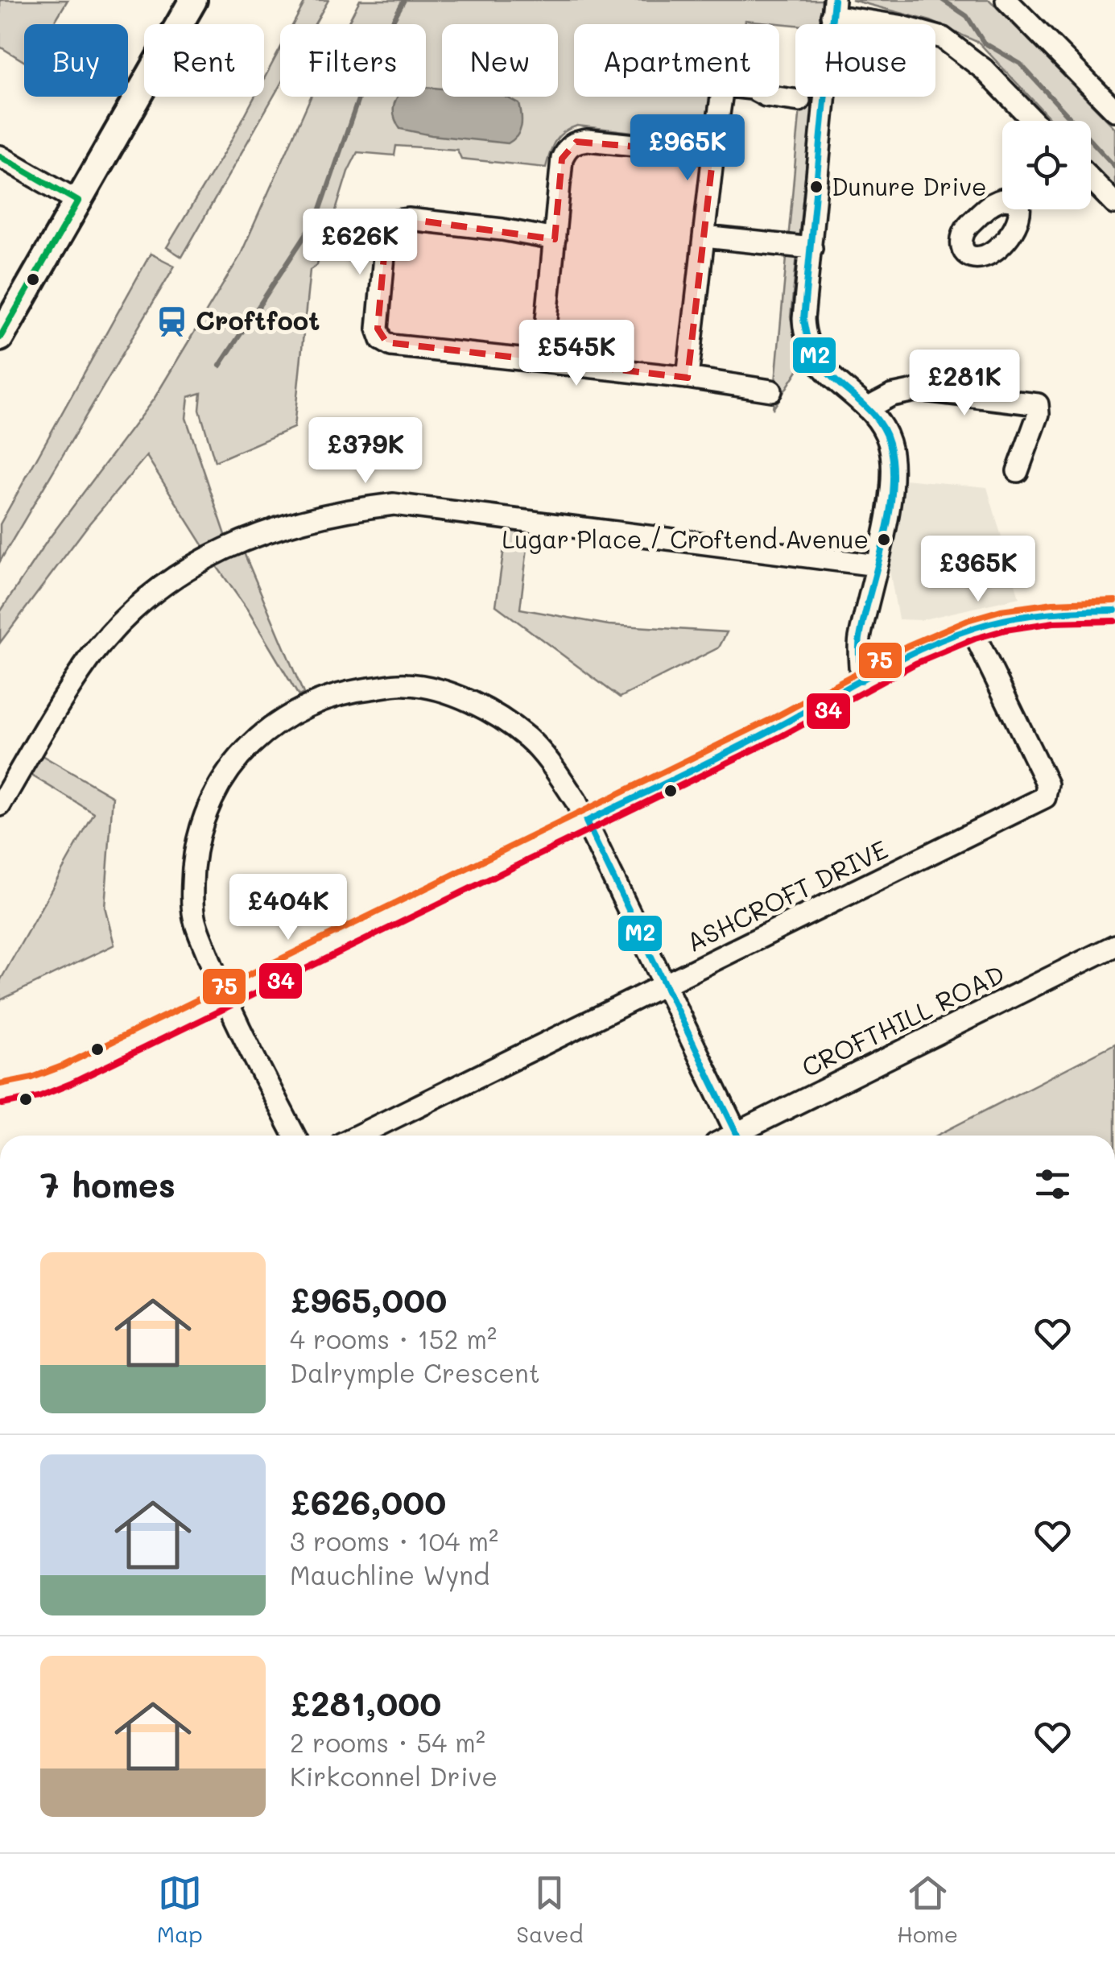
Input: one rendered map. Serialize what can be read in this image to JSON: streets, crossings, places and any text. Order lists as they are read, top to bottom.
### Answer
{
  "streets": {
    "street": ["ASHCROFT DRIVE", "CROFTHILL ROAD"]
  },
  "places": {
    "other": ["Dunure Drive", "Lugar Place / Croftend Avenue"],
    "station": ["Croftfoot"]
  },
  "lines": ["transit line M2", "transit line 75", "transit line 34"],
  "page": {
    "chip": [
      "Buy",
      "Rent",
      "Filters",
      "New",
      "Apartment",
      "House"
    ],
    "price": [
      "£965K",
      "£626K",
      "£545K",
      "£281K",
      "£379K",
      "£365K",
      "£404K"
    ],
    "heading": "7 homes",
    "list": [
      {
        "name": "£965,000",
        "note": "4 rooms · 152 m² · Dalrymple Crescent"
      },
      {
        "name": "£626,000",
        "note": "3 rooms · 104 m² · Mauchline Wynd"
      },
      {
        "name": "£281,000",
        "note": "2 rooms · 54 m² · Kirkconnel Drive"
      }
    ],
    "tabs": ["Map", "Saved", "Home"]
  }
}
